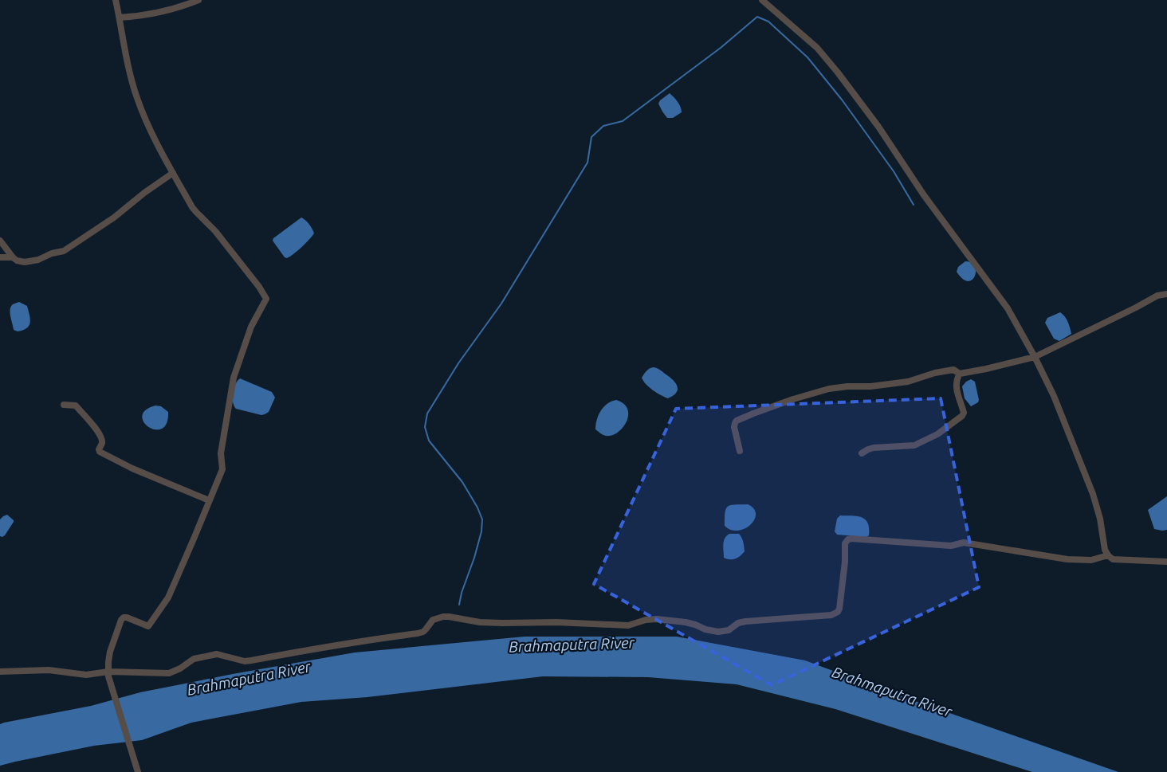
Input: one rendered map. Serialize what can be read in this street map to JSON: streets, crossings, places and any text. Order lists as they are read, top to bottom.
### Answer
{
  "water": ["Brahmaputra River"]
}
